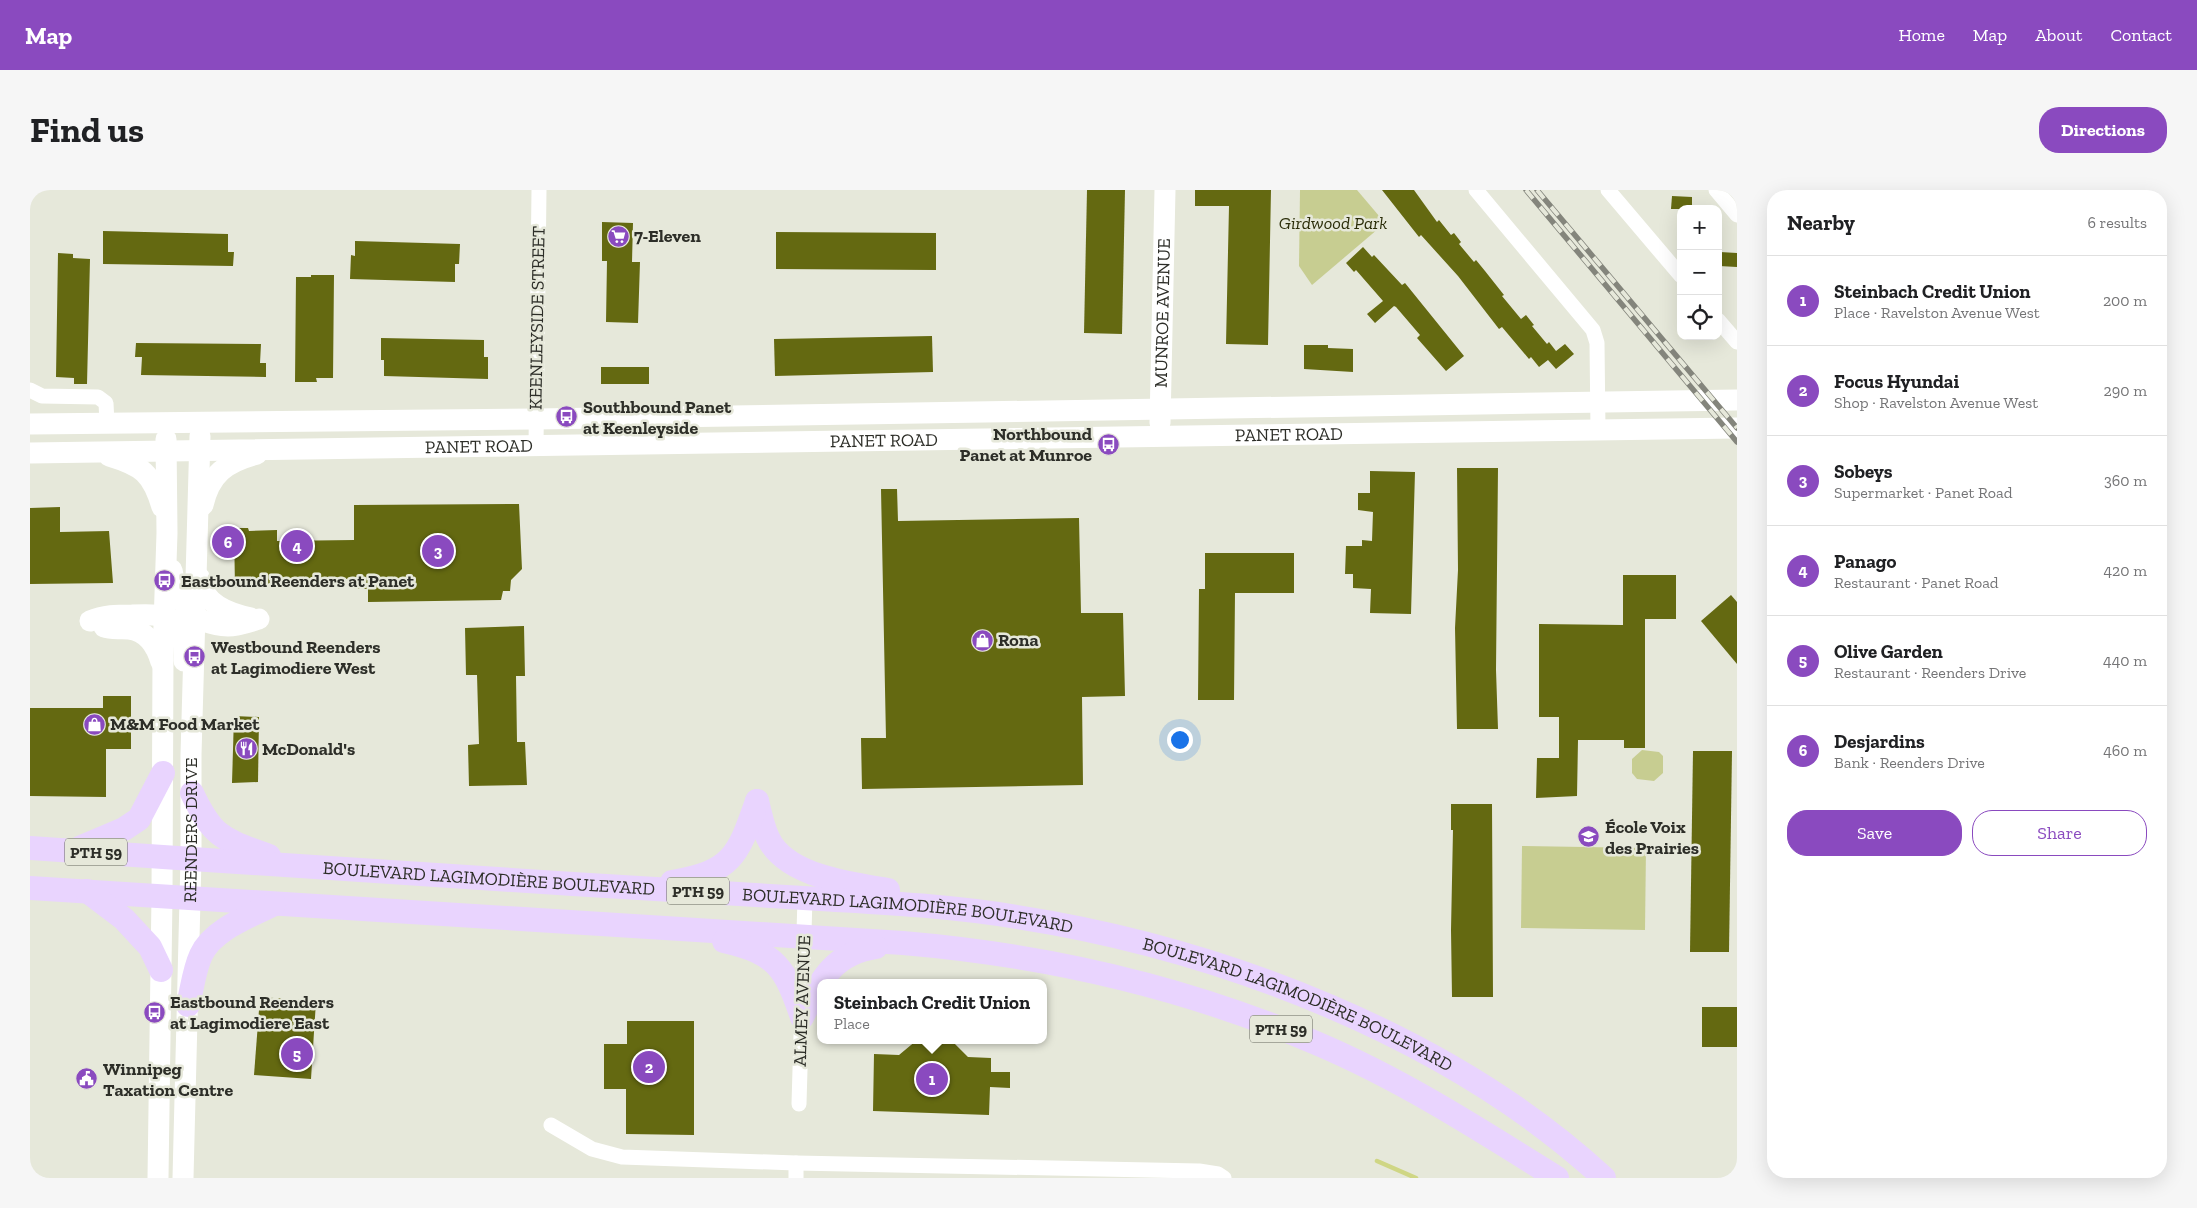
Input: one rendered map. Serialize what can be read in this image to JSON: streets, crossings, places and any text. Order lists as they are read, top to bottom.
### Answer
{
  "streets": {
    "main road": ["PTH 59", "BOULEVARD LAGIMODIÈRE BOULEVARD"],
    "street": [
      "MUNROE AVENUE",
      "KEENLEYSIDE STREET",
      "PANET ROAD",
      "REENDERS DRIVE",
      "ALMEY AVENUE"
    ]
  },
  "crossings": [
    ["MUNROE AVENUE", "PANET ROAD"],
    ["KEENLEYSIDE STREET", "PANET ROAD"],
    ["PANET ROAD", "REENDERS DRIVE"],
    ["REENDERS DRIVE", "BOULEVARD LAGIMODIÈRE BOULEVARD"],
    ["BOULEVARD LAGIMODIÈRE BOULEVARD", "ALMEY AVENUE"]
  ],
  "parks": ["Girdwood Park"],
  "places": {
    "supermarket": ["7-Eleven"],
    "bus stop": [
      "Southbound Panet at Keenleyside",
      "Northbound Panet at Munroe",
      "Eastbound Reenders at Panet",
      "Westbound Reenders at Lagimodiere West",
      "Eastbound Reenders at Lagimodiere East"
    ],
    "shop": ["Rona", "M&M Food Market"],
    "restaurant": ["McDonald's"],
    "school or university": ["École Voix des Prairies"],
    "public building": ["Winnipeg Taxation Centre"]
  },
  "page": {
    "header": "Map",
    "nav": [
      "Home",
      "Map",
      "About",
      "Contact"
    ],
    "buttons": [
      "Directions",
      ["Save", "Share"]
    ],
    "title": "Find us",
    "heading": ["Nearby", "6 results"],
    "map_buttons": ["+", "−"],
    "list": [
      {
        "mark": "1",
        "name": "Steinbach Credit Union",
        "note": "Place · Ravelston Avenue West",
        "value": "200 m"
      },
      {
        "mark": "2",
        "name": "Focus Hyundai",
        "note": "Shop · Ravelston Avenue West",
        "value": "290 m"
      },
      {
        "mark": "3",
        "name": "Sobeys",
        "note": "Supermarket · Panet Road",
        "value": "360 m"
      },
      {
        "mark": "4",
        "name": "Panago",
        "note": "Restaurant · Panet Road",
        "value": "420 m"
      },
      {
        "mark": "5",
        "name": "Olive Garden",
        "note": "Restaurant · Reenders Drive",
        "value": "440 m"
      },
      {
        "mark": "6",
        "name": "Desjardins",
        "note": "Bank · Reenders Drive",
        "value": "460 m"
      }
    ],
    "pins": [
      "6",
      "4",
      "3",
      "5",
      "2",
      "1"
    ],
    "popup": ["Steinbach Credit Union", "Place"]
  }
}
